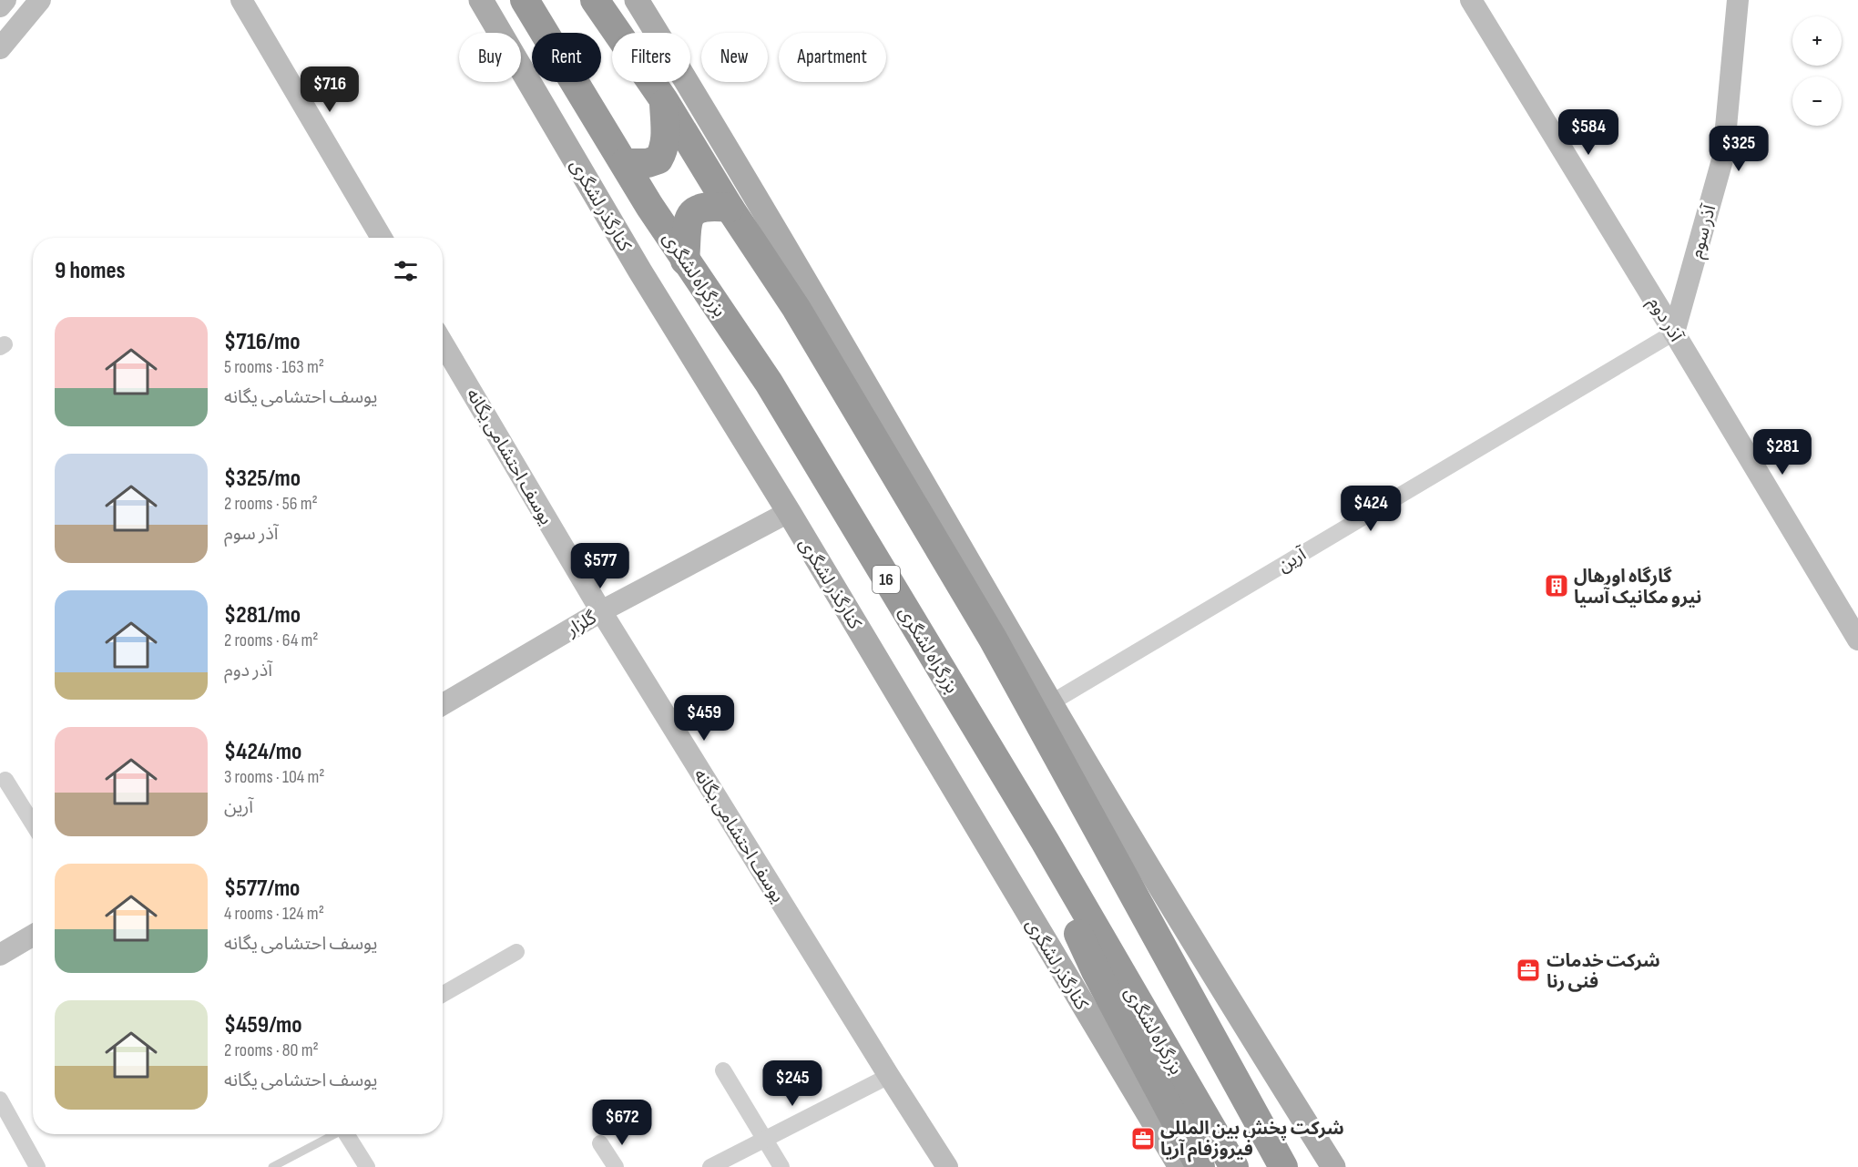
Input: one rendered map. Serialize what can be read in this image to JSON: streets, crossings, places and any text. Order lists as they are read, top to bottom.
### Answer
{
  "streets": {
    "highway": ["بزرگراه لشگری", "16"],
    "main road": ["کنارگذر لشگری"],
    "street": [
      "آذر سوم",
      "آذر دوم",
      "یوسف احتشامی یگانه",
      "آرین",
      "گلزار"
    ]
  },
  "crossings": [
    ["کنارگذر لشگری", "گلزار"],
    ["آذر سوم", "آذر دوم"],
    ["آذر سوم", "آرین"],
    ["آذر دوم", "آرین"],
    ["یوسف احتشامی یگانه", "گلزار"]
  ],
  "places": {
    "building": ["گارگاه اورهال نیرو مکانیک آسیا"],
    "office": ["شرکت خدمات فنی رنا", "شرکت پخش بین المللی فیروزفام آریا"]
  },
  "page": {
    "map_buttons": ["+", "−"],
    "chip": [
      "Buy",
      "Rent",
      "Filters",
      "New",
      "Apartment"
    ],
    "price": [
      "$716",
      "$584",
      "$325",
      "$281",
      "$424",
      "$577",
      "$459",
      "$245",
      "$672"
    ],
    "heading": "9 homes",
    "list": [
      {
        "name": "$716/mo",
        "note": "5 rooms · 163 m² · یوسف احتشامی یگانه"
      },
      {
        "name": "$325/mo",
        "note": "2 rooms · 56 m² · آذر سوم"
      },
      {
        "name": "$281/mo",
        "note": "2 rooms · 64 m² · آذر دوم"
      },
      {
        "name": "$424/mo",
        "note": "3 rooms · 104 m² · آرین"
      },
      {
        "name": "$577/mo",
        "note": "4 rooms · 124 m² · یوسف احتشامی یگانه"
      },
      {
        "name": "$459/mo",
        "note": "2 rooms · 80 m² · یوسف احتشامی یگانه"
      }
    ]
  }
}
